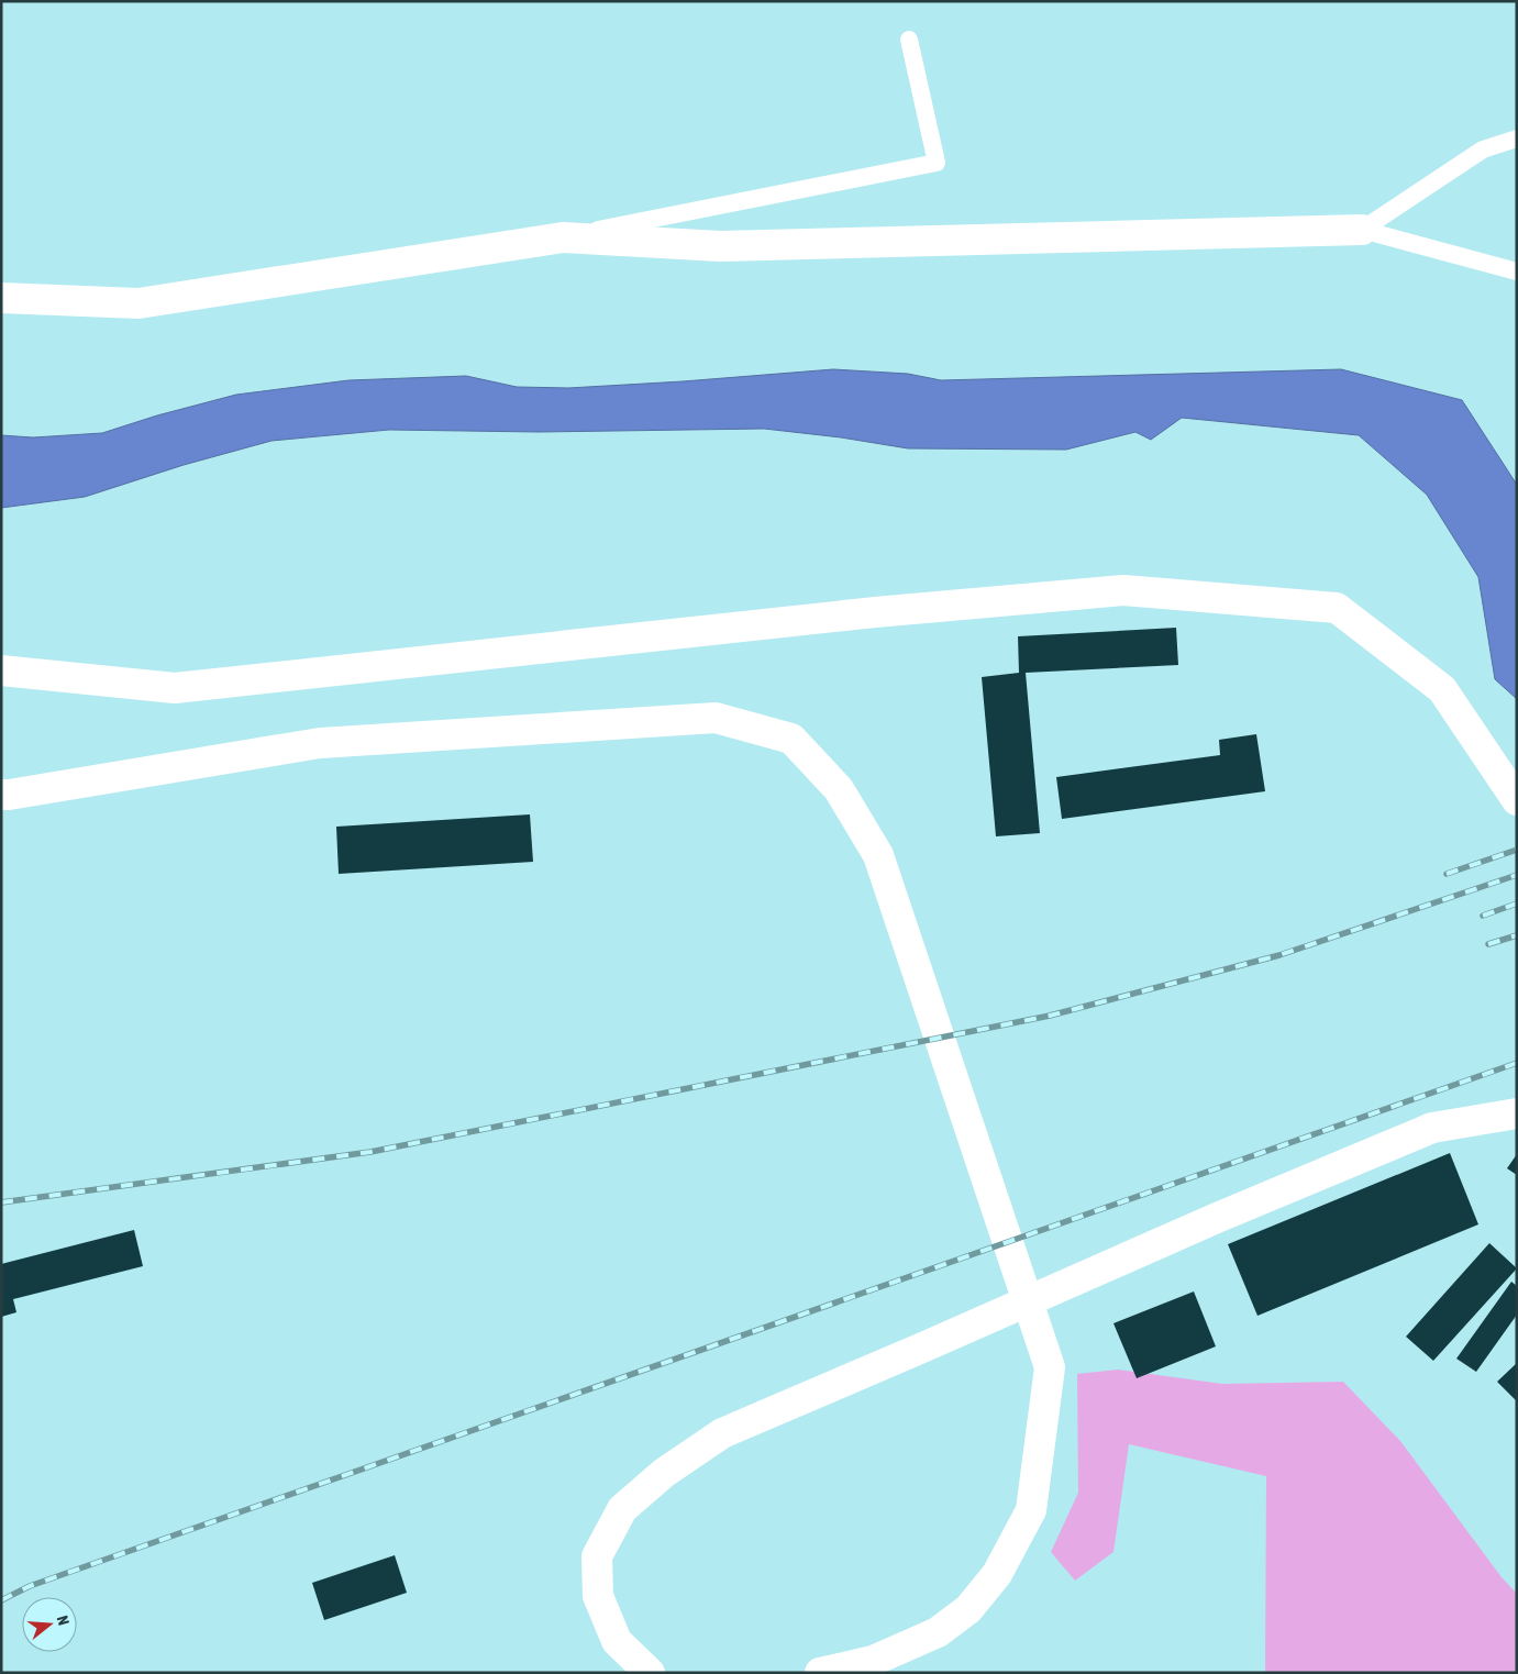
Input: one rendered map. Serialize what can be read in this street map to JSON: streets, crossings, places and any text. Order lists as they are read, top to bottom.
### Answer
{
  "north": "right"
}
